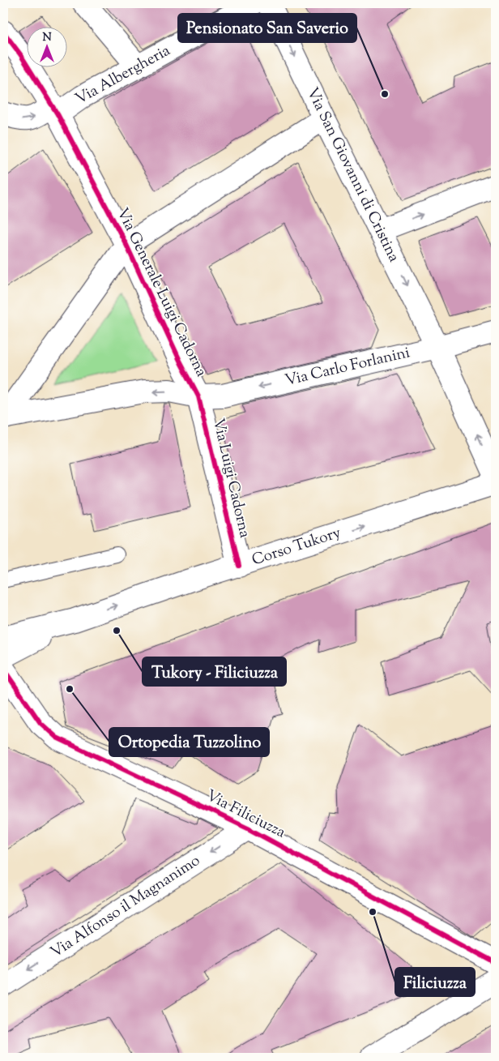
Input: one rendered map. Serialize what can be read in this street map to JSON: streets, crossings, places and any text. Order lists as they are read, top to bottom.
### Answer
{
  "streets": {
    "street": [
      "Via Albergheria",
      "Via San Giovanni di Cristina",
      "Via Generale Luigi Cadorna",
      "Via Carlo Forlanini",
      "Via Luigi Cadorna",
      "Corso Tukory",
      "Via Filiciuzza",
      "Via Alfonso il Magnanimo"
    ]
  },
  "crossings": [
    ["Via Albergheria", "Via Generale Luigi Cadorna"],
    ["Via San Giovanni di Cristina", "Via Carlo Forlanini"],
    ["Via Generale Luigi Cadorna", "Via Carlo Forlanini"],
    ["Via Generale Luigi Cadorna", "Via Luigi Cadorna"],
    ["Via Carlo Forlanini", "Via Luigi Cadorna"],
    ["Via Luigi Cadorna", "Corso Tukory"],
    ["Via Filiciuzza", "Via Alfonso il Magnanimo"]
  ],
  "one_way": ["Via Carlo Forlanini", "Corso Tukory", "Via Alfonso il Magnanimo"],
  "places": [
    "Pensionato San Saverio",
    "Tukory - Filiciuzza",
    "Ortopedia Tuzzolino",
    "Filiciuzza"
  ],
  "north": "top"
}
